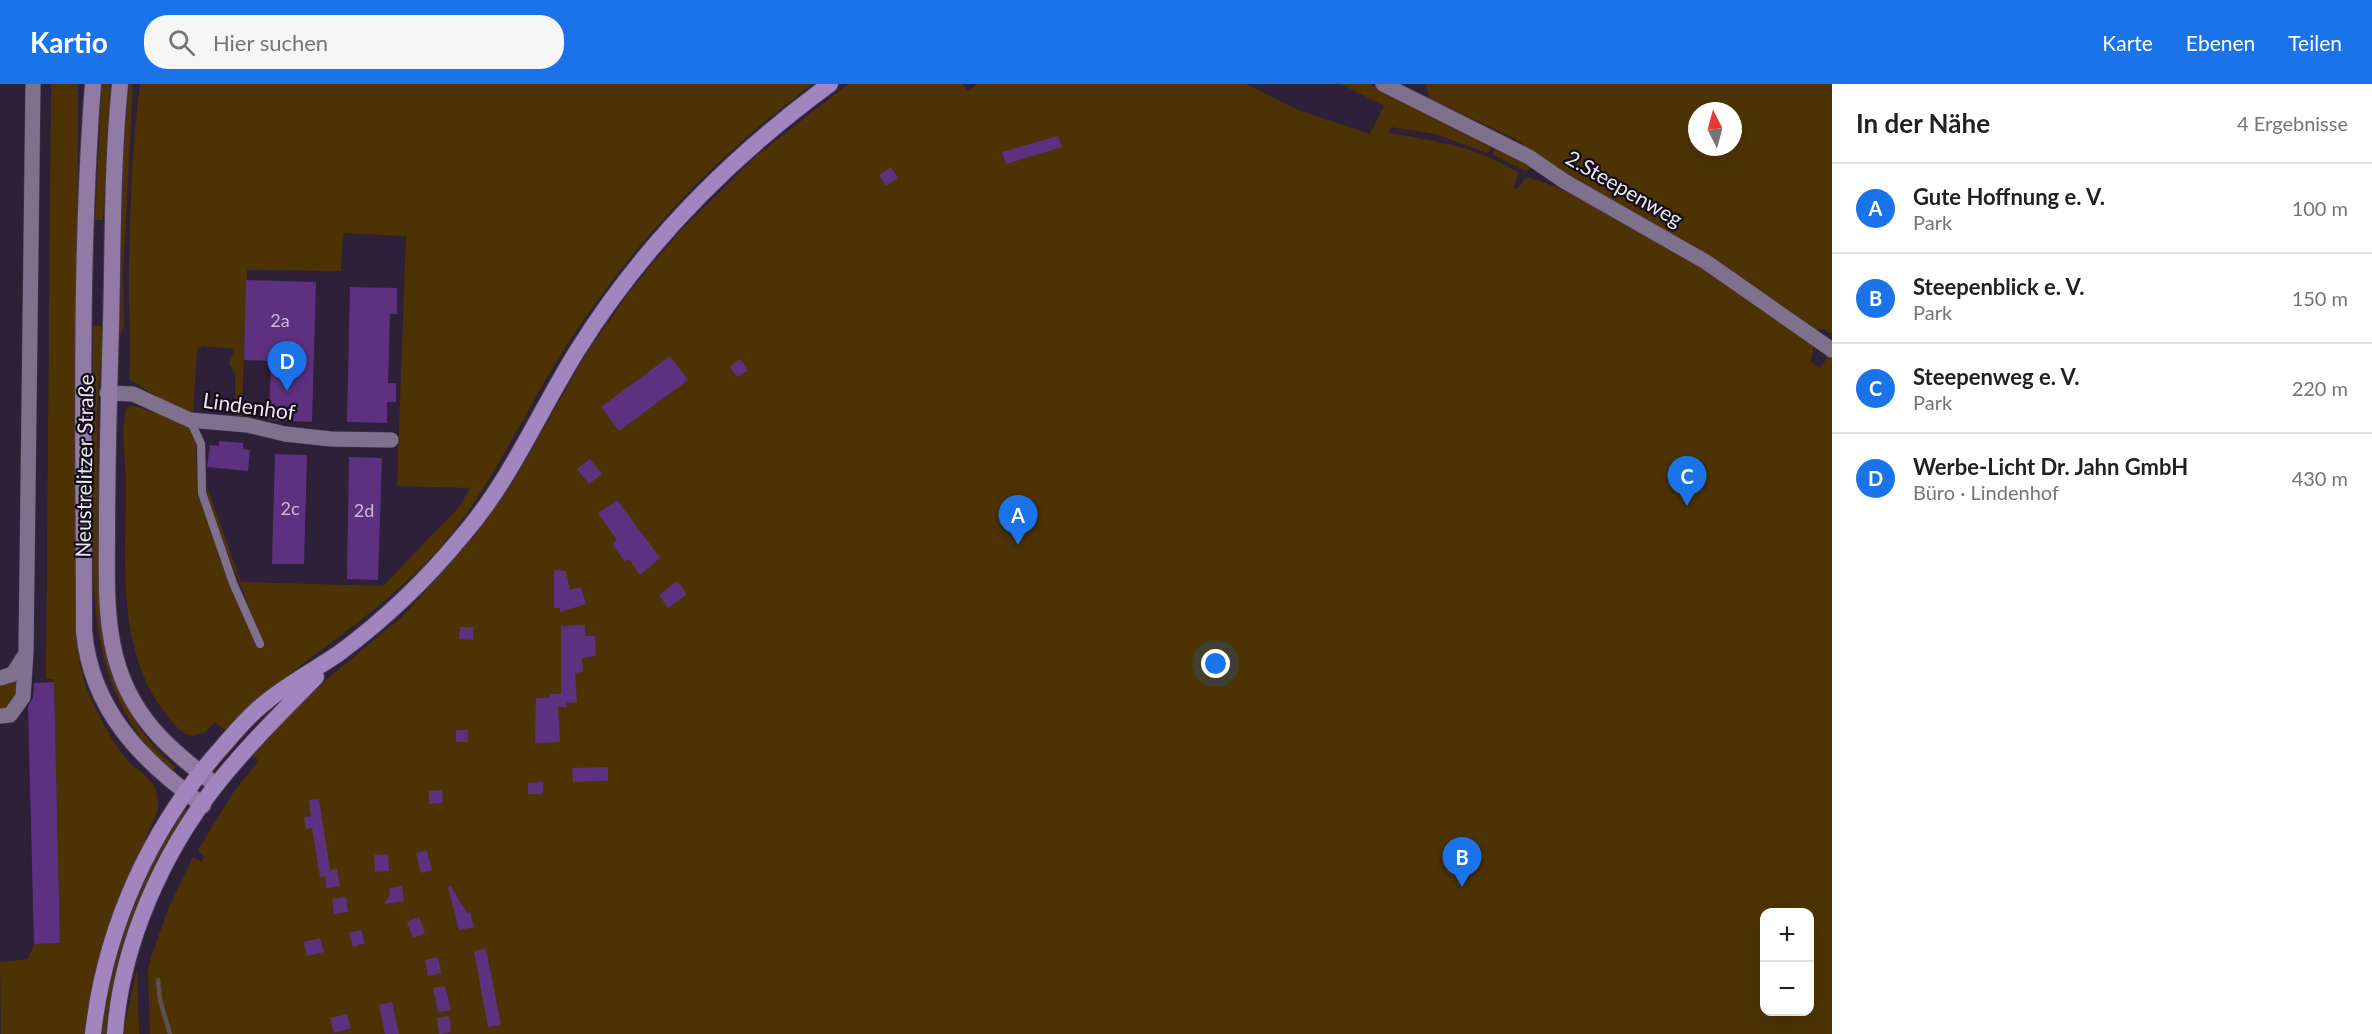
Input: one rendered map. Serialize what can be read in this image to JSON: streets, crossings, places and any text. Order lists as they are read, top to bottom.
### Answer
{
  "streets": {
    "main road": ["Neustrelitzer Straße"],
    "street": ["2.Steepenweg", "Lindenhof"]
  },
  "crossings": [
    ["Lindenhof", "Neustrelitzer Straße"]
  ],
  "house_numbers": ["2a", "2c", "2d"],
  "north": "top",
  "page": {
    "header": "Kartio",
    "search": "Hier suchen",
    "nav": ["Karte", "Ebenen", "Teilen"],
    "heading": ["In der Nähe", "4 Ergebnisse"],
    "list": [
      {
        "mark": "A",
        "name": "Gute Hoffnung e. V.",
        "note": "Park",
        "value": "100 m"
      },
      {
        "mark": "B",
        "name": "Steepenblick e. V.",
        "note": "Park",
        "value": "150 m"
      },
      {
        "mark": "C",
        "name": "Steepenweg e. V.",
        "note": "Park",
        "value": "220 m"
      },
      {
        "mark": "D",
        "name": "Werbe-Licht Dr. Jahn GmbH",
        "note": "Büro · Lindenhof",
        "value": "430 m"
      }
    ],
    "pins": [
      "D",
      "C",
      "A",
      "B"
    ],
    "map_buttons": ["+", "−"]
  }
}
